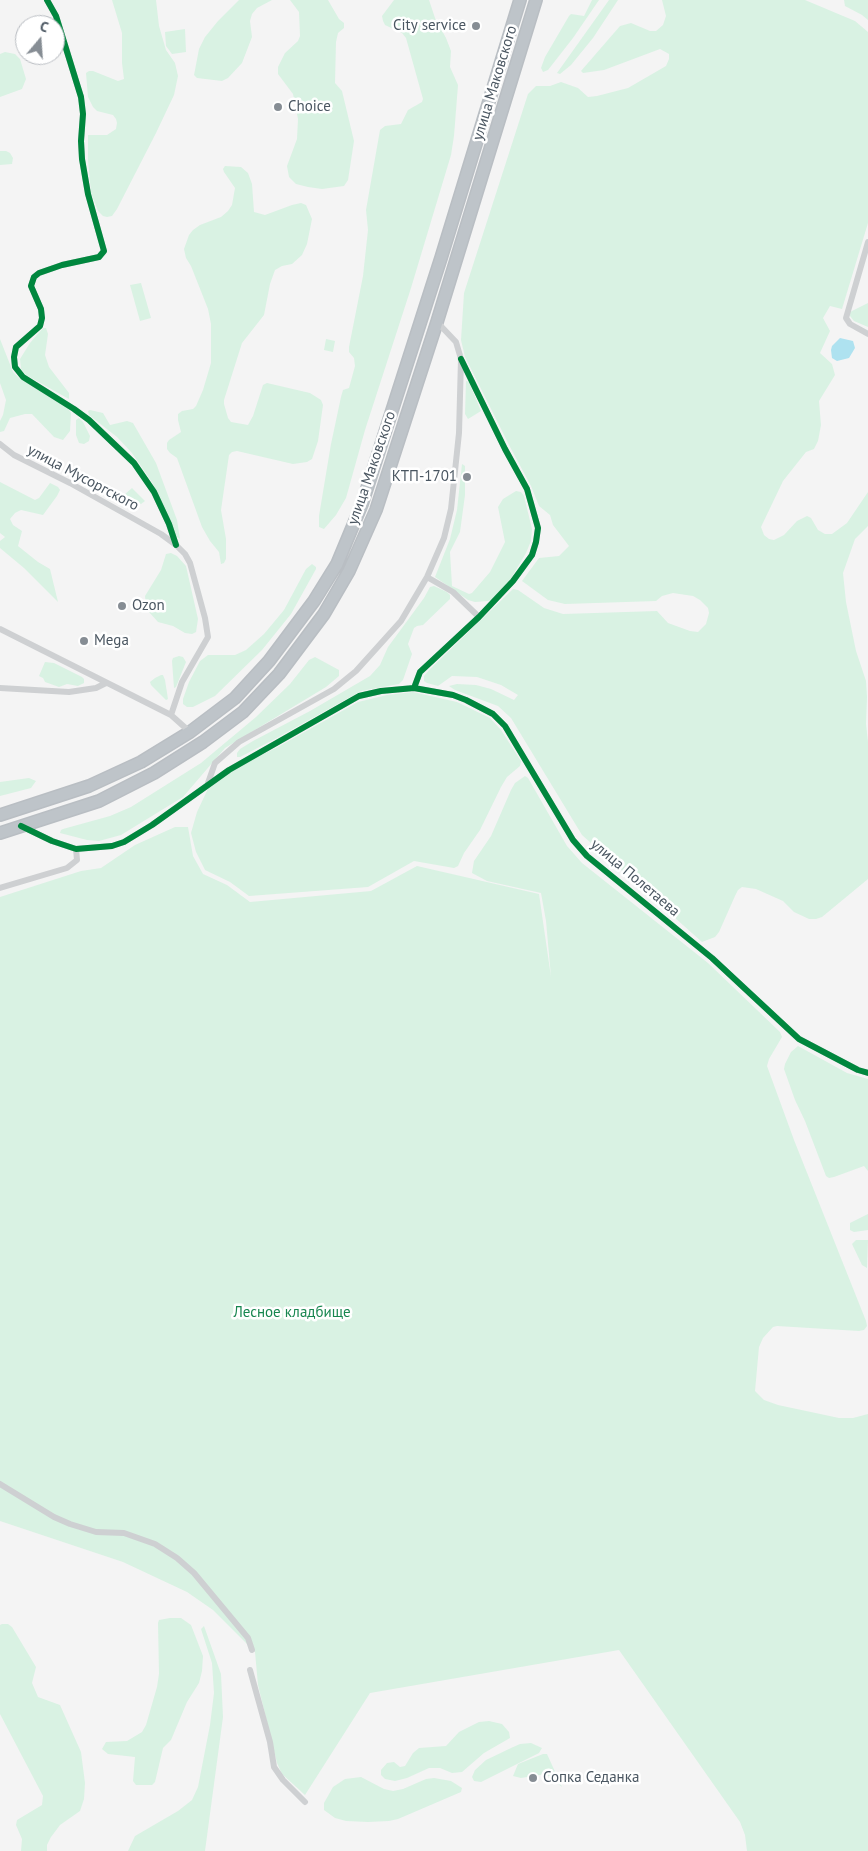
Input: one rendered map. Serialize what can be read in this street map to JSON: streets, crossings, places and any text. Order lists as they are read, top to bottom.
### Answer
{
  "streets": {
    "highway": ["улица Маковского"],
    "street": ["улица Мусоргского", "улица Полетаева"]
  },
  "parks": ["Лесное кладбище"],
  "places": [
    "City service",
    "Choice",
    "КТП-1701",
    "Ozon",
    "Mega",
    "Сопка Седанка"
  ],
  "north": "top"
}
